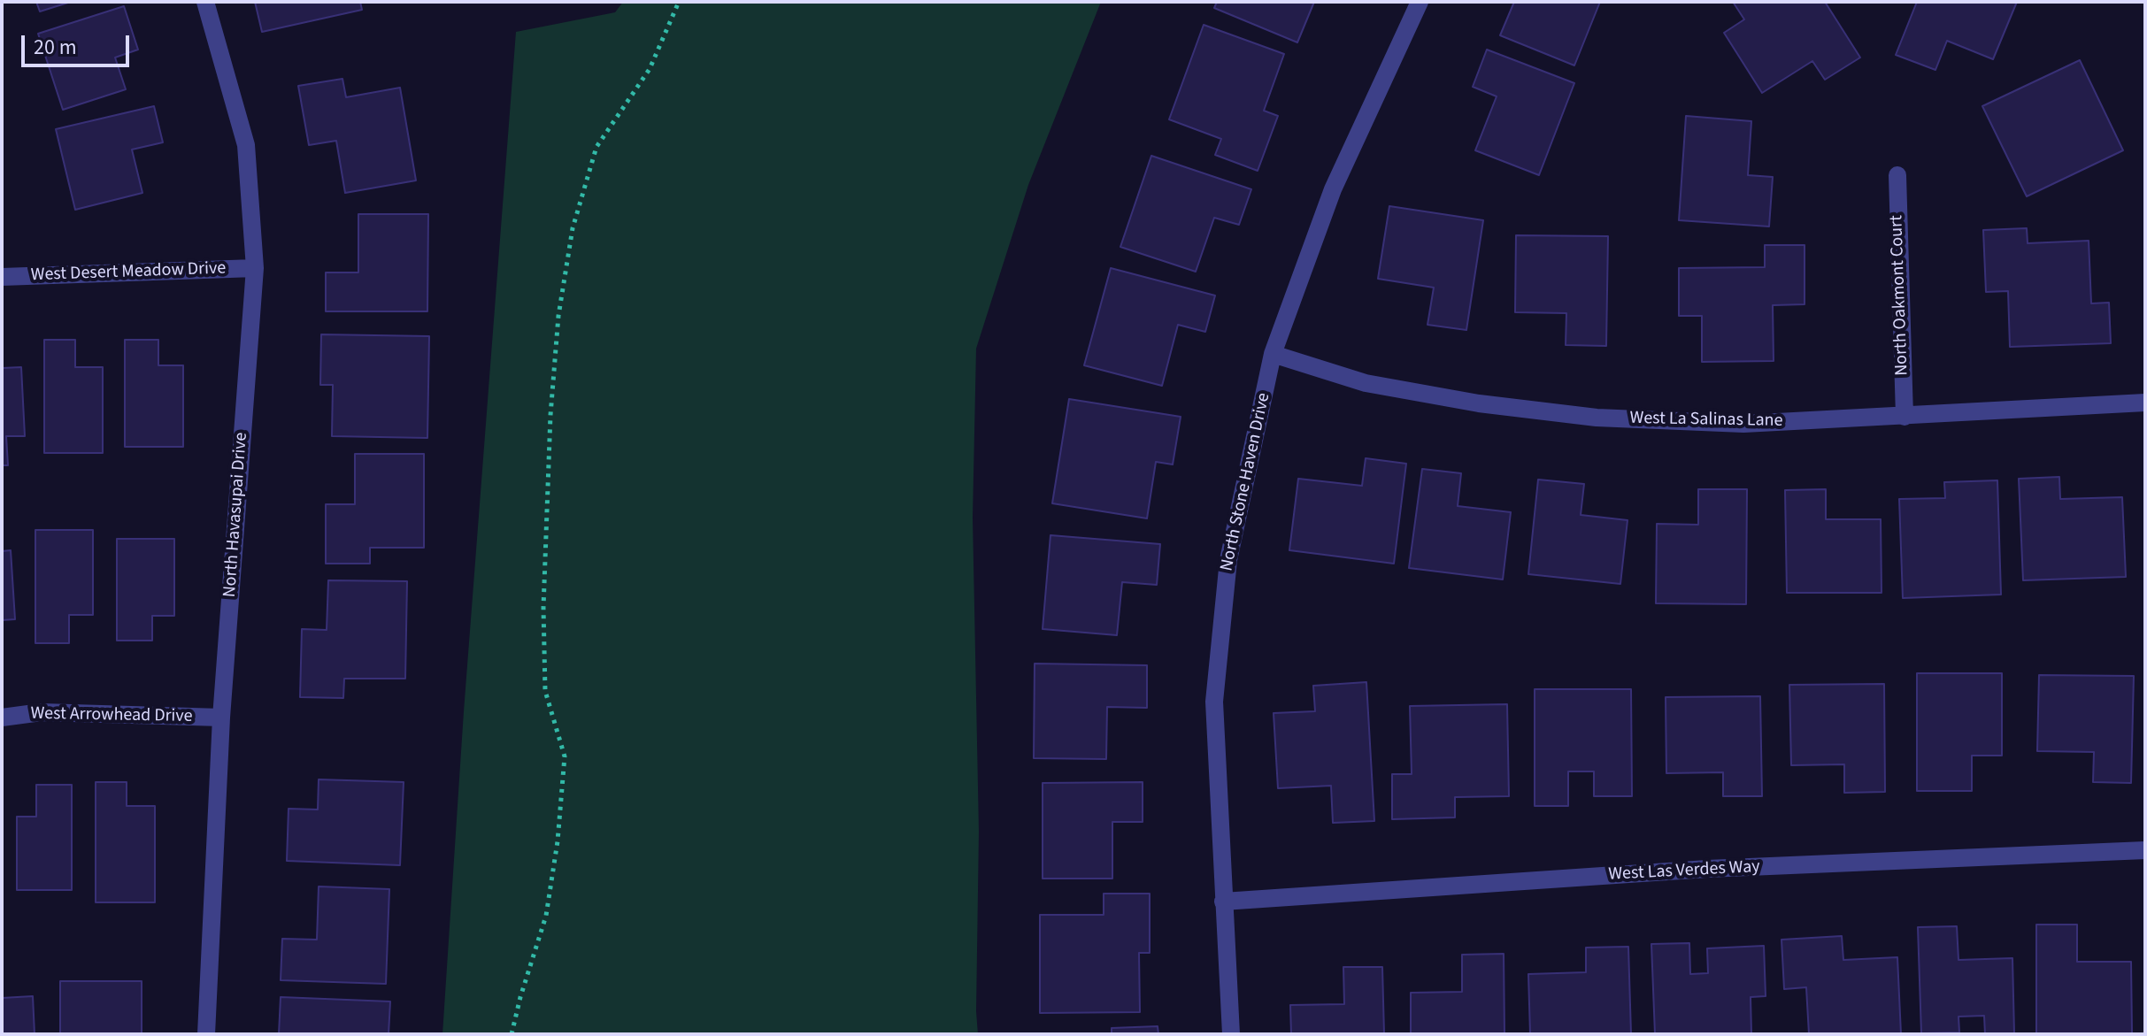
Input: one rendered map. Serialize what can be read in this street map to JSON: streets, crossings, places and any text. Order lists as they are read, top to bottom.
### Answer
{
  "streets": {
    "street": [
      "West Desert Meadow Drive",
      "North Oakmont Court",
      "West La Salinas Lane",
      "North Stone Haven Drive",
      "North Havasupai Drive",
      "West Arrowhead Drive",
      "West Las Verdes Way"
    ]
  },
  "crossings": [
    ["West Desert Meadow Drive", "North Havasupai Drive"],
    ["North Oakmont Court", "West La Salinas Lane"],
    ["West La Salinas Lane", "North Stone Haven Drive"],
    ["North Stone Haven Drive", "West Las Verdes Way"],
    ["North Havasupai Drive", "West Arrowhead Drive"]
  ],
  "scale_bar": "20 m"
}
